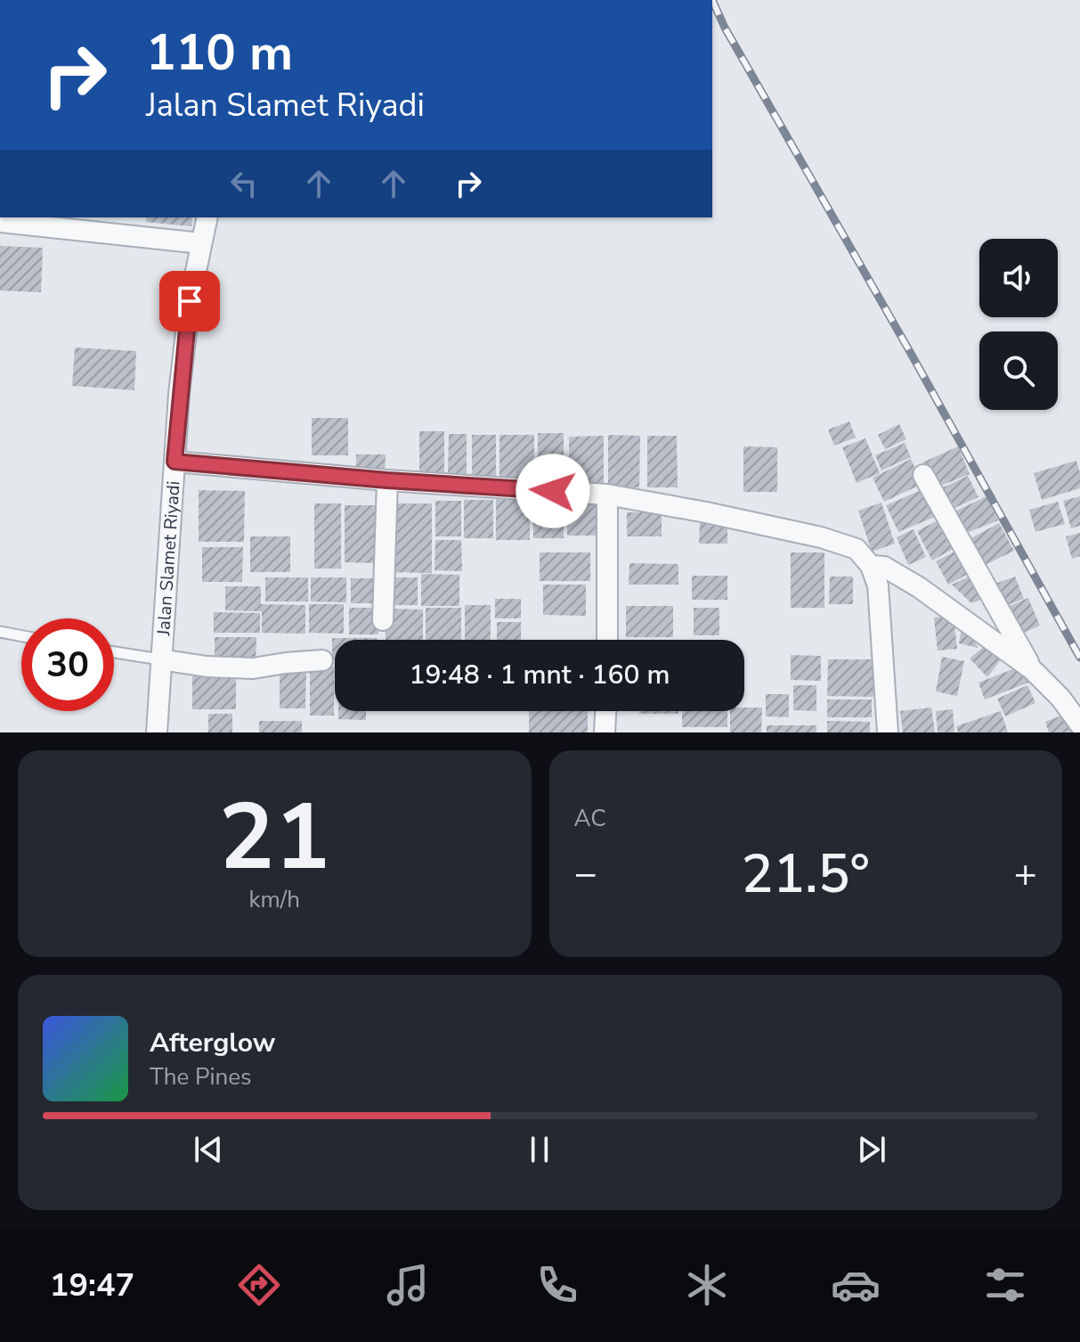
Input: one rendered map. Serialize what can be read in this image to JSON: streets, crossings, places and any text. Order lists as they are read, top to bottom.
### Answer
{
  "streets": {
    "street": ["Jalan Slamet Riyadi"]
  },
  "page": {
    "turn": ["110 m", "Jalan Slamet Riyadi"],
    "limit": "30",
    "trip": "19:48 · 1 mnt · 160 m",
    "tile": [
      ["21", "km/h"],
      "AC"
    ],
    "heat": ["−", "21.5°", "+"],
    "song": ["Afterglow", "The Pines"],
    "tabs": "19:47"
  }
}
